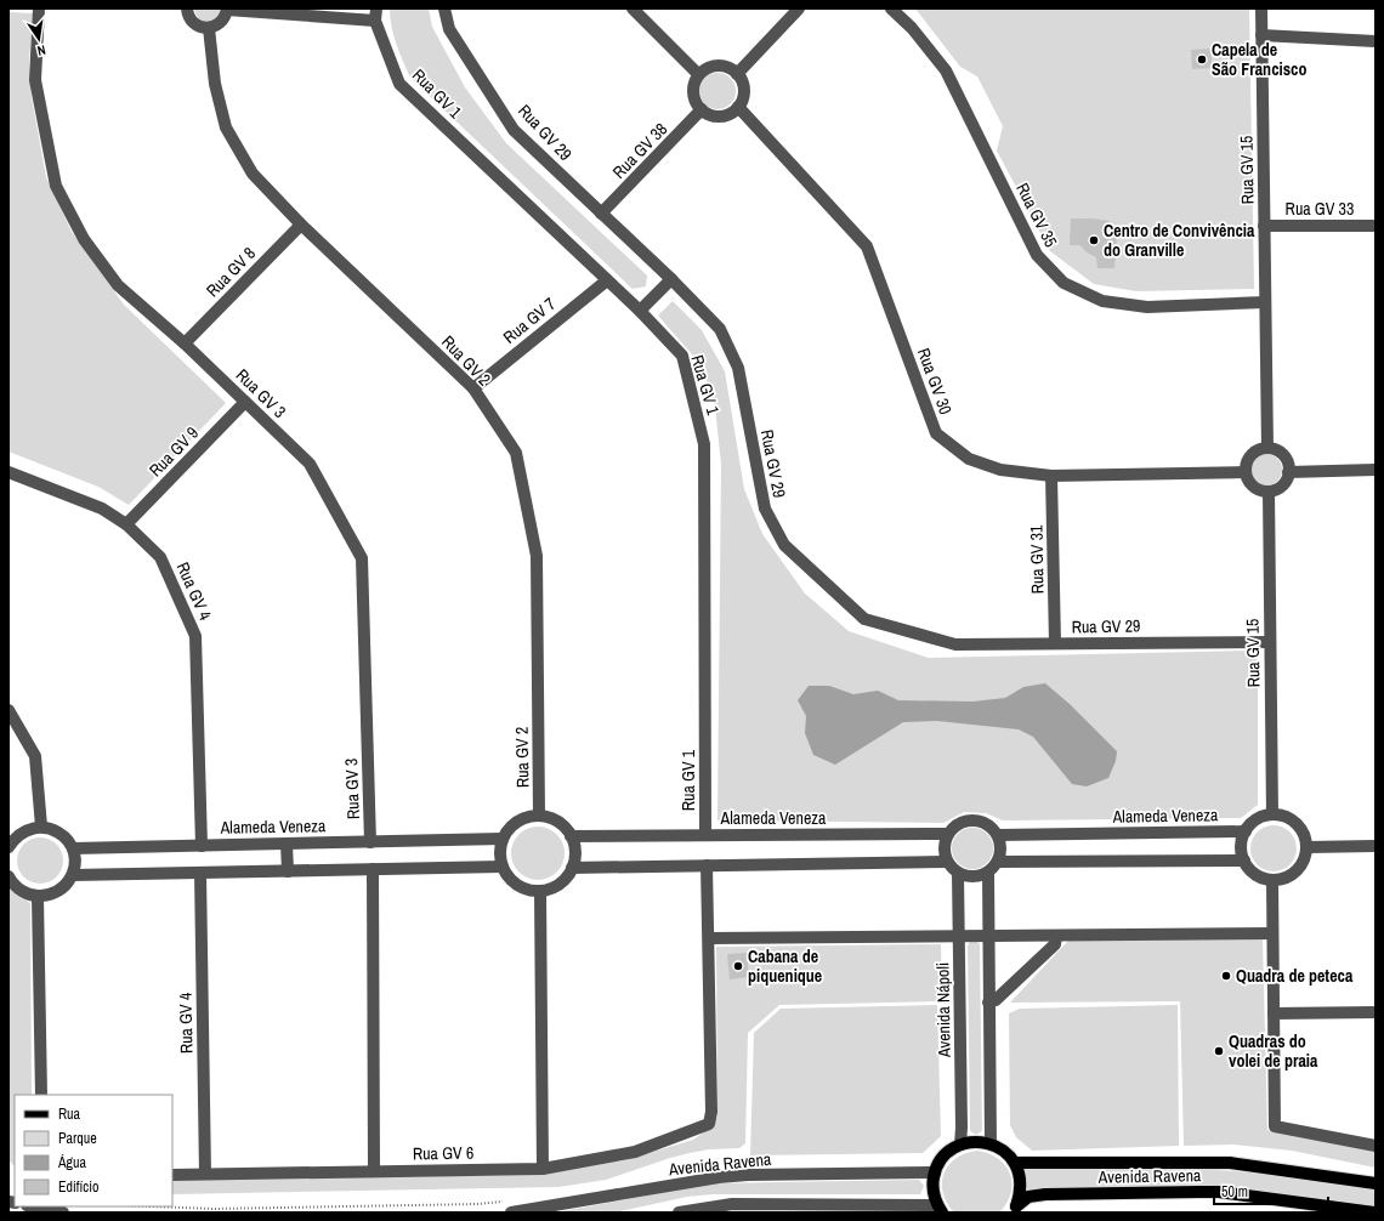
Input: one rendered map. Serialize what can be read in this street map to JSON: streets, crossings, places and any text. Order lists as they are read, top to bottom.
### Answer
{
  "streets": {
    "main road": ["Avenida Ravena"],
    "street": [
      "Rua GV 1",
      "Rua GV 29",
      "Rua GV 38",
      "Rua GV 15",
      "Rua GV 33",
      "Rua GV 35",
      "Rua GV 8",
      "Rua GV 7",
      "Rua GV 2",
      "Rua GV 30",
      "Rua GV 3",
      "Rua GV 9",
      "Rua GV 31",
      "Rua GV 4",
      "Alameda Veneza",
      "Avenida Nápoli",
      "Rua GV 6"
    ]
  },
  "crossings": [
    ["Rua GV 1", "Rua GV 7"],
    ["Rua GV 1", "Alameda Veneza"],
    ["Rua GV 29", "Rua GV 38"],
    ["Rua GV 29", "Rua GV 15"],
    ["Rua GV 29", "Rua GV 31"],
    ["Rua GV 38", "Rua GV 30"],
    ["Rua GV 15", "Rua GV 33"],
    ["Rua GV 15", "Rua GV 35"],
    ["Rua GV 15", "Rua GV 30"],
    ["Rua GV 15", "Alameda Veneza"],
    ["Rua GV 8", "Rua GV 2"],
    ["Rua GV 8", "Rua GV 3"],
    ["Rua GV 7", "Rua GV 2"],
    ["Rua GV 2", "Alameda Veneza"],
    ["Rua GV 30", "Rua GV 31"],
    ["Rua GV 3", "Rua GV 9"],
    ["Rua GV 3", "Alameda Veneza"],
    ["Rua GV 9", "Rua GV 4"],
    ["Rua GV 4", "Alameda Veneza"],
    ["Rua GV 4", "Rua GV 6"],
    ["Alameda Veneza", "Avenida Nápoli"]
  ],
  "places": [
    "Capela de São Francisco",
    "Centro de Convivência do Granville",
    "Cabana de piquenique",
    "Quadra de peteca",
    "Quadras do volei de praia"
  ],
  "legend": [
    "Rua",
    "Parque",
    "Água",
    "Edifício"
  ],
  "scale_bar": "50 m",
  "north": "bottom"
}
